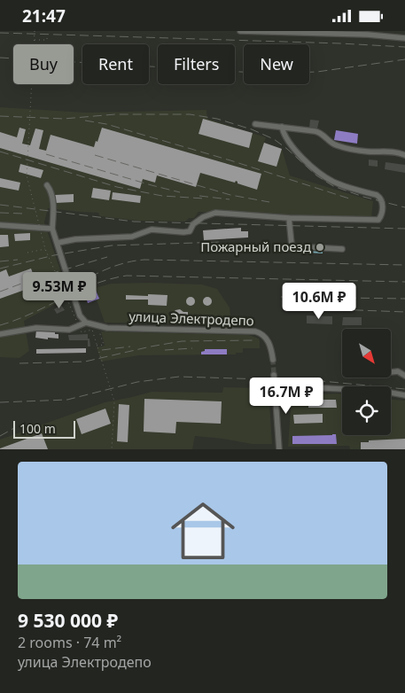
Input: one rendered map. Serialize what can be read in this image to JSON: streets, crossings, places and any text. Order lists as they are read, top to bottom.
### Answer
{
  "streets": {
    "street": ["улица Электродепо"]
  },
  "places": ["Пожарный поезд"],
  "scale_bar": "100 m",
  "north": "bottom right",
  "page": {
    "status": "21:47",
    "chip": [
      "Buy",
      "Rent",
      "Filters",
      "New"
    ],
    "price": ["9.53M ₽", "10.6M ₽", "16.7M ₽"],
    "scale": "100 m",
    "list": [
      {
        "name": "9 530 000 ₽",
        "note": "2 rooms · 74 m² · улица Электродепо"
      }
    ]
  }
}
